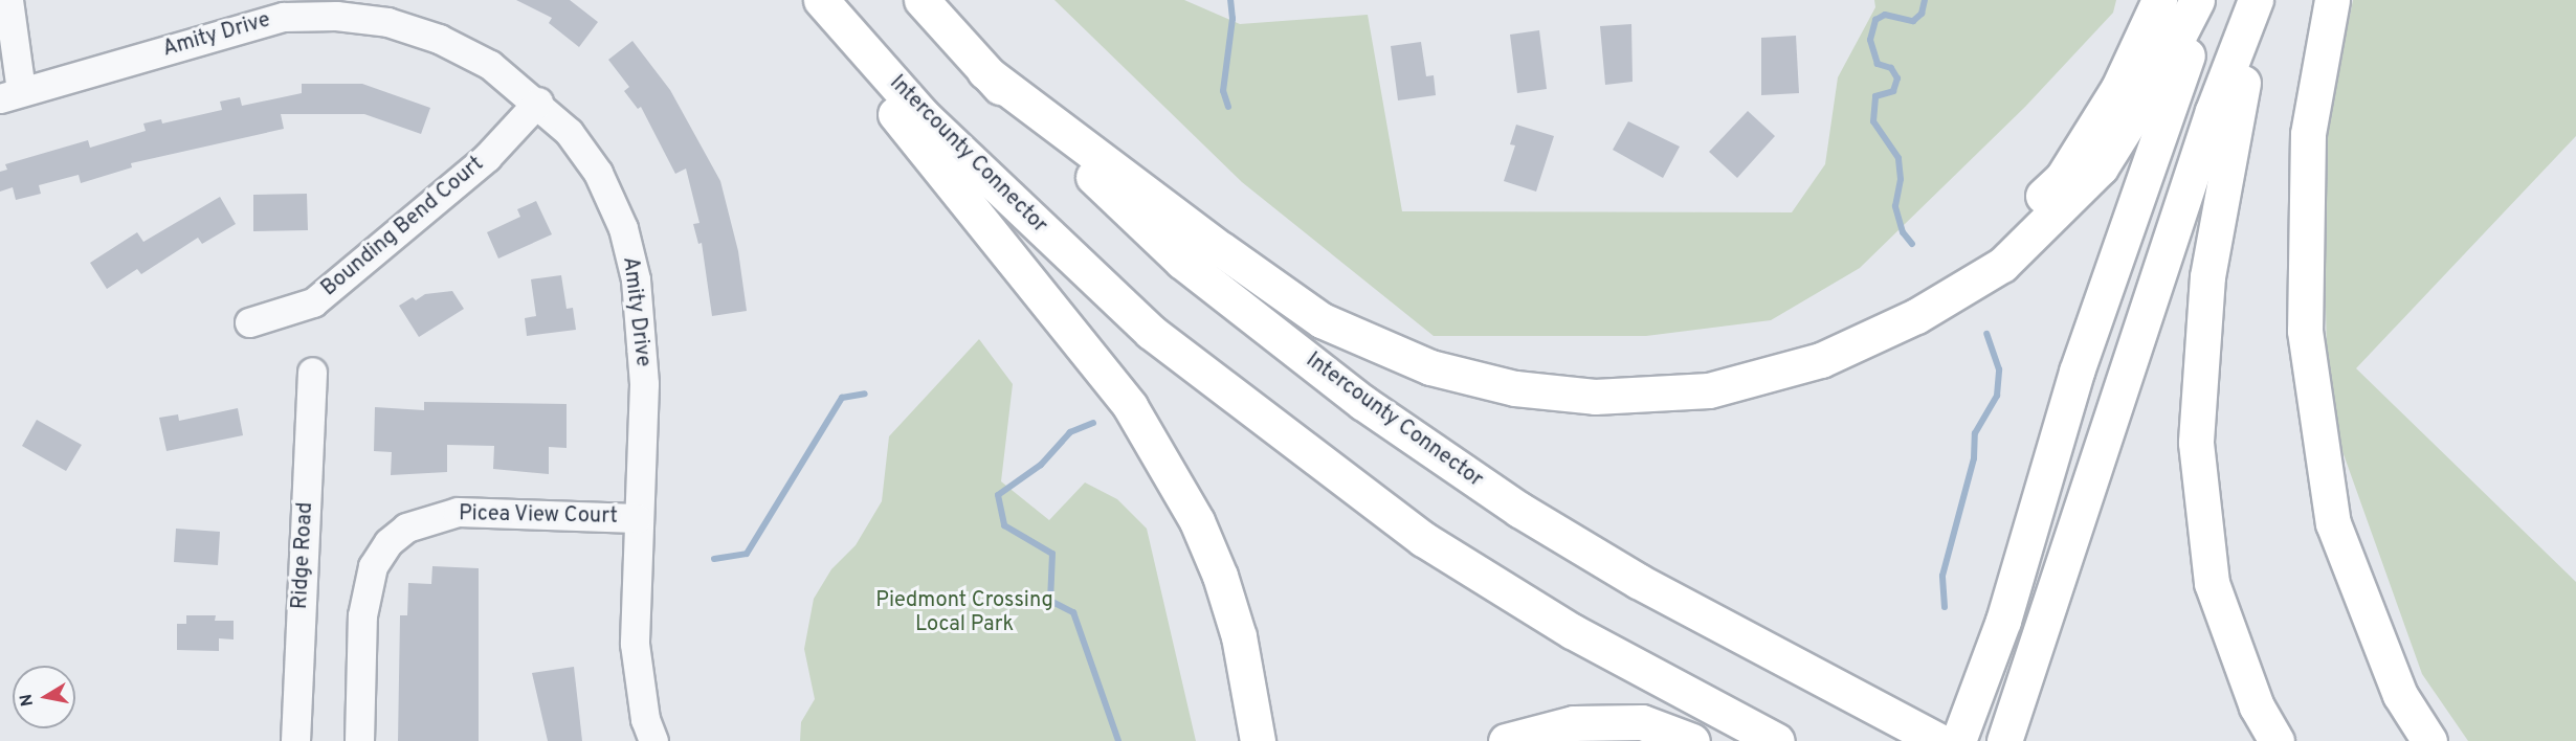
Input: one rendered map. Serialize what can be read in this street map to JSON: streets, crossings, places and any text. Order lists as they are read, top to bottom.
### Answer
{
  "streets": {
    "highway": ["Intercounty Connector"],
    "street": [
      "Amity Drive",
      "Bounding Bend Court",
      "Picea View Court",
      "Ridge Road"
    ]
  },
  "crossings": [
    ["Amity Drive", "Bounding Bend Court"],
    ["Amity Drive", "Picea View Court"]
  ],
  "parks": ["Piedmont Crossing Local Park"],
  "north": "left"
}
